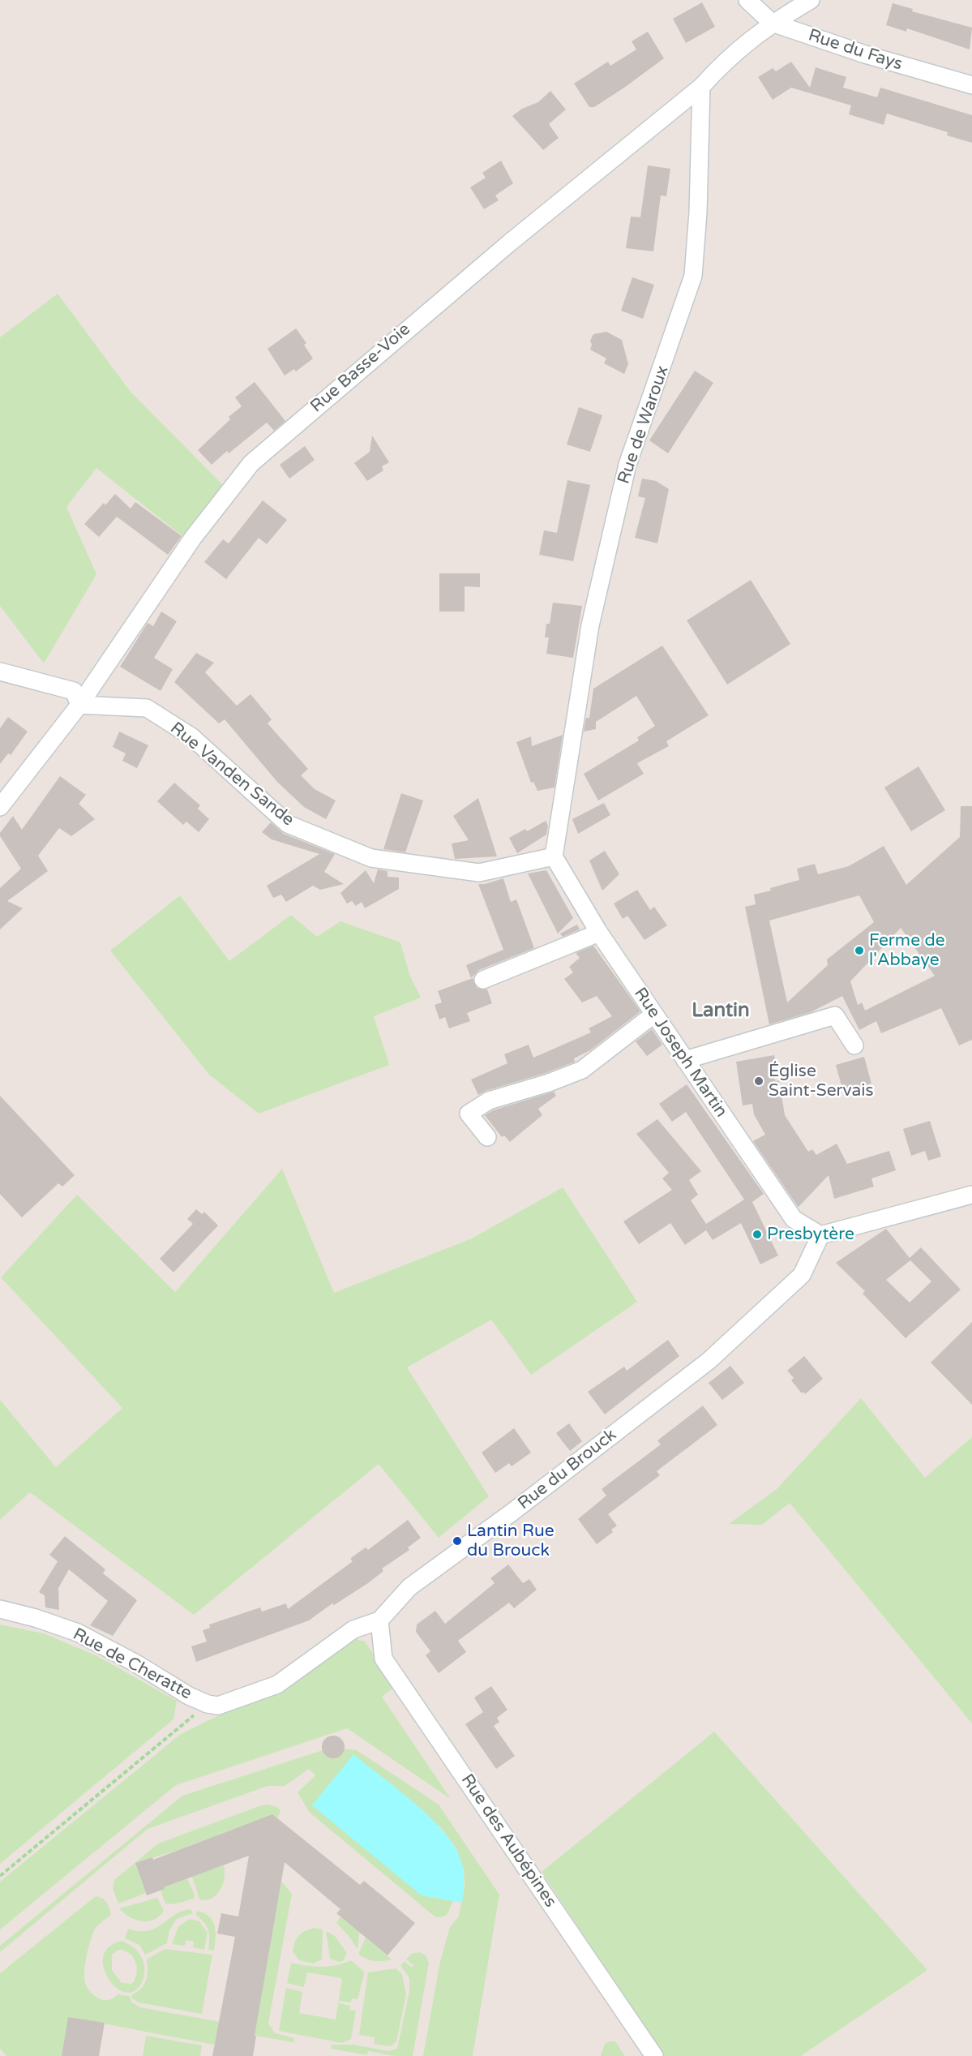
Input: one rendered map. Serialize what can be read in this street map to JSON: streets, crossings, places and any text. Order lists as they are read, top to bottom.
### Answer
{
  "streets": {
    "street": [
      "Rue du Fays",
      "Rue Basse-Voie",
      "Rue de Waroux",
      "Rue Vanden Sande",
      "Rue Joseph Martin",
      "Rue du Brouck",
      "Rue de Cheratte",
      "Rue des Aubépines"
    ]
  },
  "crossings": [
    ["Rue Basse-Voie", "Rue de Waroux"],
    ["Rue Basse-Voie", "Rue Vanden Sande"],
    ["Rue de Waroux", "Rue Vanden Sande"],
    ["Rue de Waroux", "Rue Joseph Martin"],
    ["Rue Vanden Sande", "Rue Joseph Martin"],
    ["Rue Joseph Martin", "Rue du Brouck"],
    ["Rue du Brouck", "Rue de Cheratte"],
    ["Rue du Brouck", "Rue des Aubépines"]
  ],
  "districts": ["Lantin"],
  "places": [
    "Ferme de l'Abbaye",
    "Église Saint-Servais",
    "Presbytère",
    "Lantin Rue du Brouck"
  ]
}
